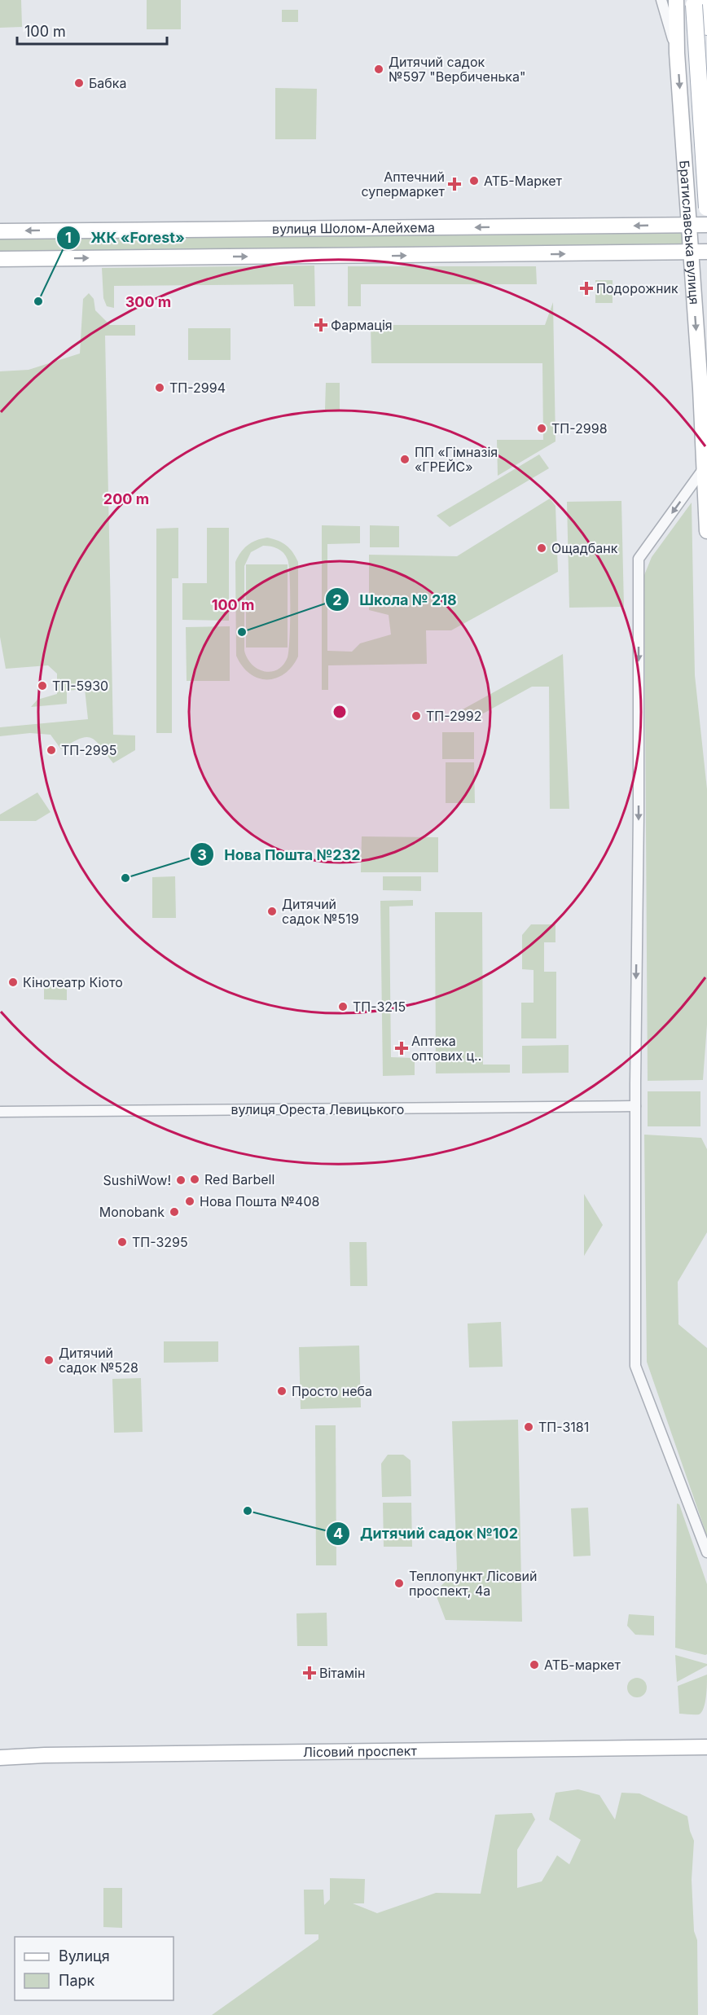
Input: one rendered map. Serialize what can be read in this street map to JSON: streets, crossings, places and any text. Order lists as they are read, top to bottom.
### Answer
{
  "streets": {
    "main road": ["Братиславська вулиця"],
    "street": ["вулиця Шолом-Алейхема", "вулиця Ореста Левицького", "Лісовий проспект"]
  },
  "crossings": [
    ["вулиця Шолом-Алейхема", "Братиславська вулиця"]
  ],
  "one_way": ["Братиславська вулиця"],
  "places": {
    "other": [
      "Дитячий садок №597 \"Вербиченька\"",
      "Бабка",
      "АТБ-Маркет",
      "ЖК «Forest»",
      "ТП-2994",
      "ТП-2998",
      "ПП «Гімназія «ГРЕЙС»",
      "Ощадбанк",
      "Школа № 218",
      "ТП-5930",
      "ТП-2992",
      "ТП-2995",
      "Нова Пошта №232",
      "Дитячий садок №519",
      "Кінотеатр Кіото",
      "ТП-3215",
      "Red Barbell",
      "SushiWow!",
      "Нова Пошта №408",
      "Monobank",
      "ТП-3295",
      "Дитячий садок №528",
      "Просто неба",
      "ТП-3181",
      "Дитячий садок №102",
      "Теплопункт Лісовий проспект, 4а",
      "АТБ-маркет"
    ],
    "health": [
      "Аптечний супермаркет",
      "Подорожник",
      "Фармація",
      "Аптека оптових ц..",
      "Вітамін"
    ]
  },
  "legend": ["Вулиця", "Парк"],
  "scale_bar": "100 m",
  "rings": ["300 m", "200 m", "100 m"]
}
